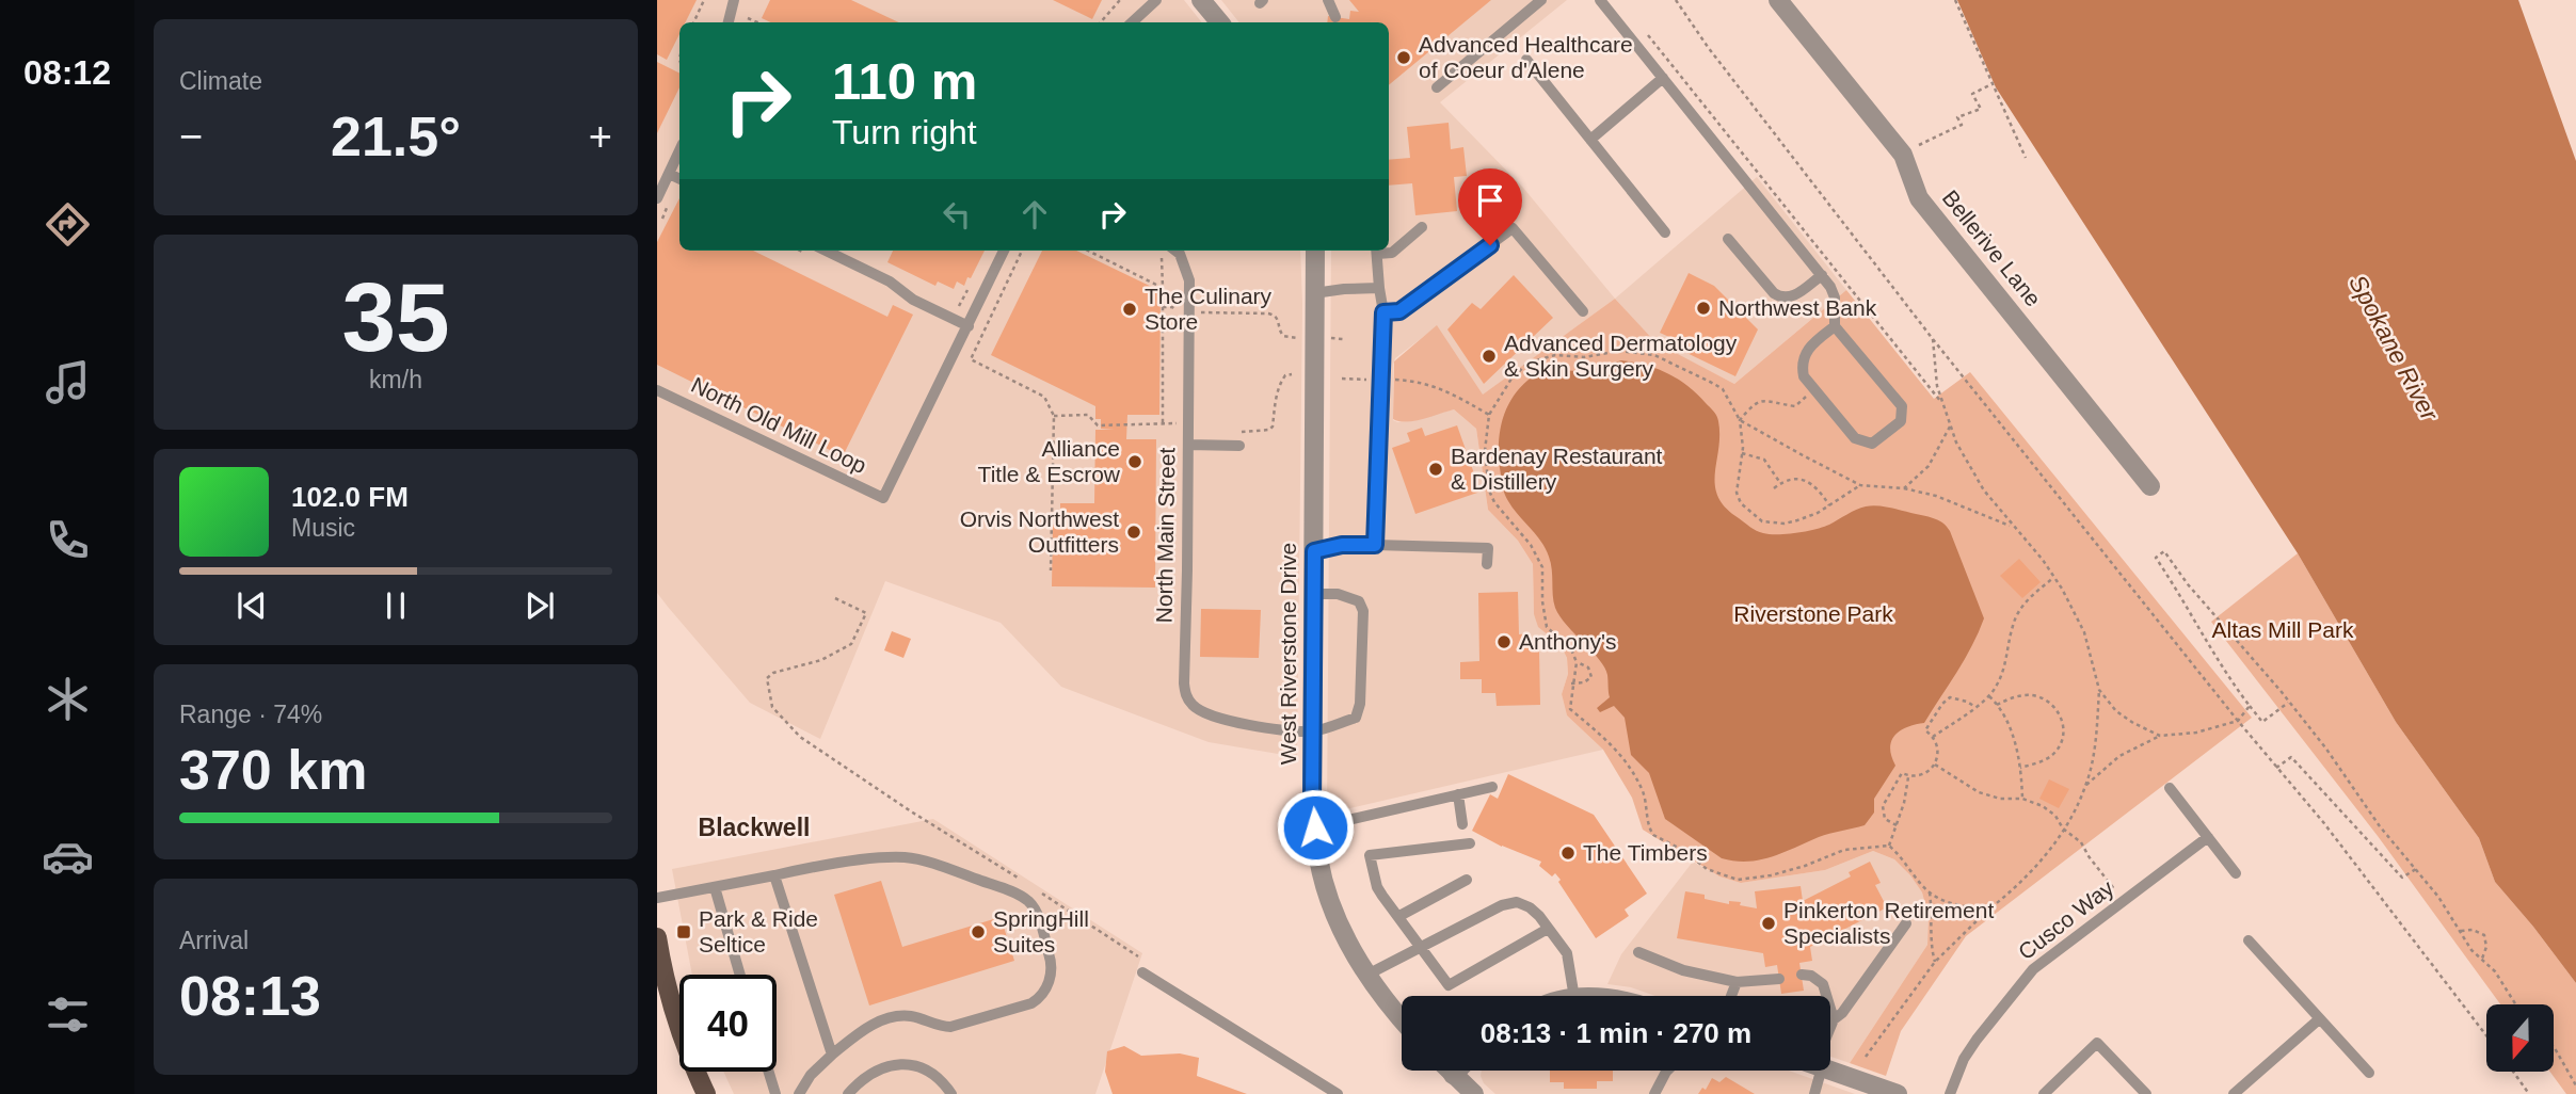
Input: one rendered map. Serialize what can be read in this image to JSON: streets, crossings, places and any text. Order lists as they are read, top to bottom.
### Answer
{
  "streets": {
    "street": ["Bellerive Lane", "West Riverstone Drive"],
    "lane": ["North Old Mill Loop", "North Main Street", "Cusco Way"]
  },
  "crossings": [
    ["North Main Street", "West Riverstone Drive"]
  ],
  "districts": ["Blackwell"],
  "water": ["Spokane River"],
  "parks": ["Riverstone Park", "Altas Mill Park"],
  "places": {
    "other": [
      "Advanced Healthcare of Coeur d'Alene",
      "Northwest Bank",
      "The Culinary Store",
      "Advanced Dermatology & Skin Surgery",
      "Alliance Title & Escrow",
      "Bardenay Restaurant & Distillery",
      "Orvis Northwest Outfitters",
      "Anthony's",
      "The Timbers",
      "Pinkerton Retirement Specialists",
      "SpringHill Suites"
    ],
    "transit": ["Park & Ride Seltice"]
  },
  "north": "bottom",
  "page": {
    "tabs": "08:12",
    "tile": [
      "Climate",
      ["35", "km/h"],
      ["Range · 74%", "370 km"],
      ["Arrival", "08:13"]
    ],
    "turn": ["110 m", "Turn right"],
    "heat": ["−", "21.5°", "+"],
    "song": ["102.0 FM", "Music"],
    "limit": "40",
    "trip": "08:13 · 1 min · 270 m"
  }
}
